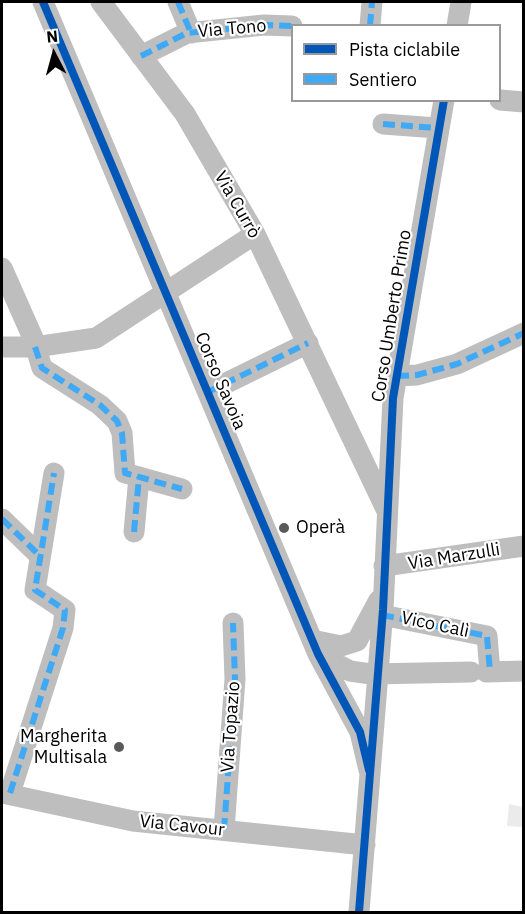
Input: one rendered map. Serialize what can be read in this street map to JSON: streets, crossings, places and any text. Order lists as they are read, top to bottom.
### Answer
{
  "streets": {
    "street": [
      "Via Tono",
      "Via Currò",
      "Corso Umberto Primo",
      "Corso Savoia",
      "Via Marzulli",
      "Vico Calì",
      "Via Topazio",
      "Via Cavour"
    ]
  },
  "crossings": [
    ["Via Tono", "Via Currò"],
    ["Via Currò", "Corso Umberto Primo"],
    ["Corso Umberto Primo", "Corso Savoia"],
    ["Corso Umberto Primo", "Via Marzulli"],
    ["Corso Umberto Primo", "Vico Calì"],
    ["Via Topazio", "Via Cavour"]
  ],
  "places": ["Operà", "Margherita Multisala"],
  "legend": ["Pista ciclabile", "Sentiero"],
  "north": "top"
}
